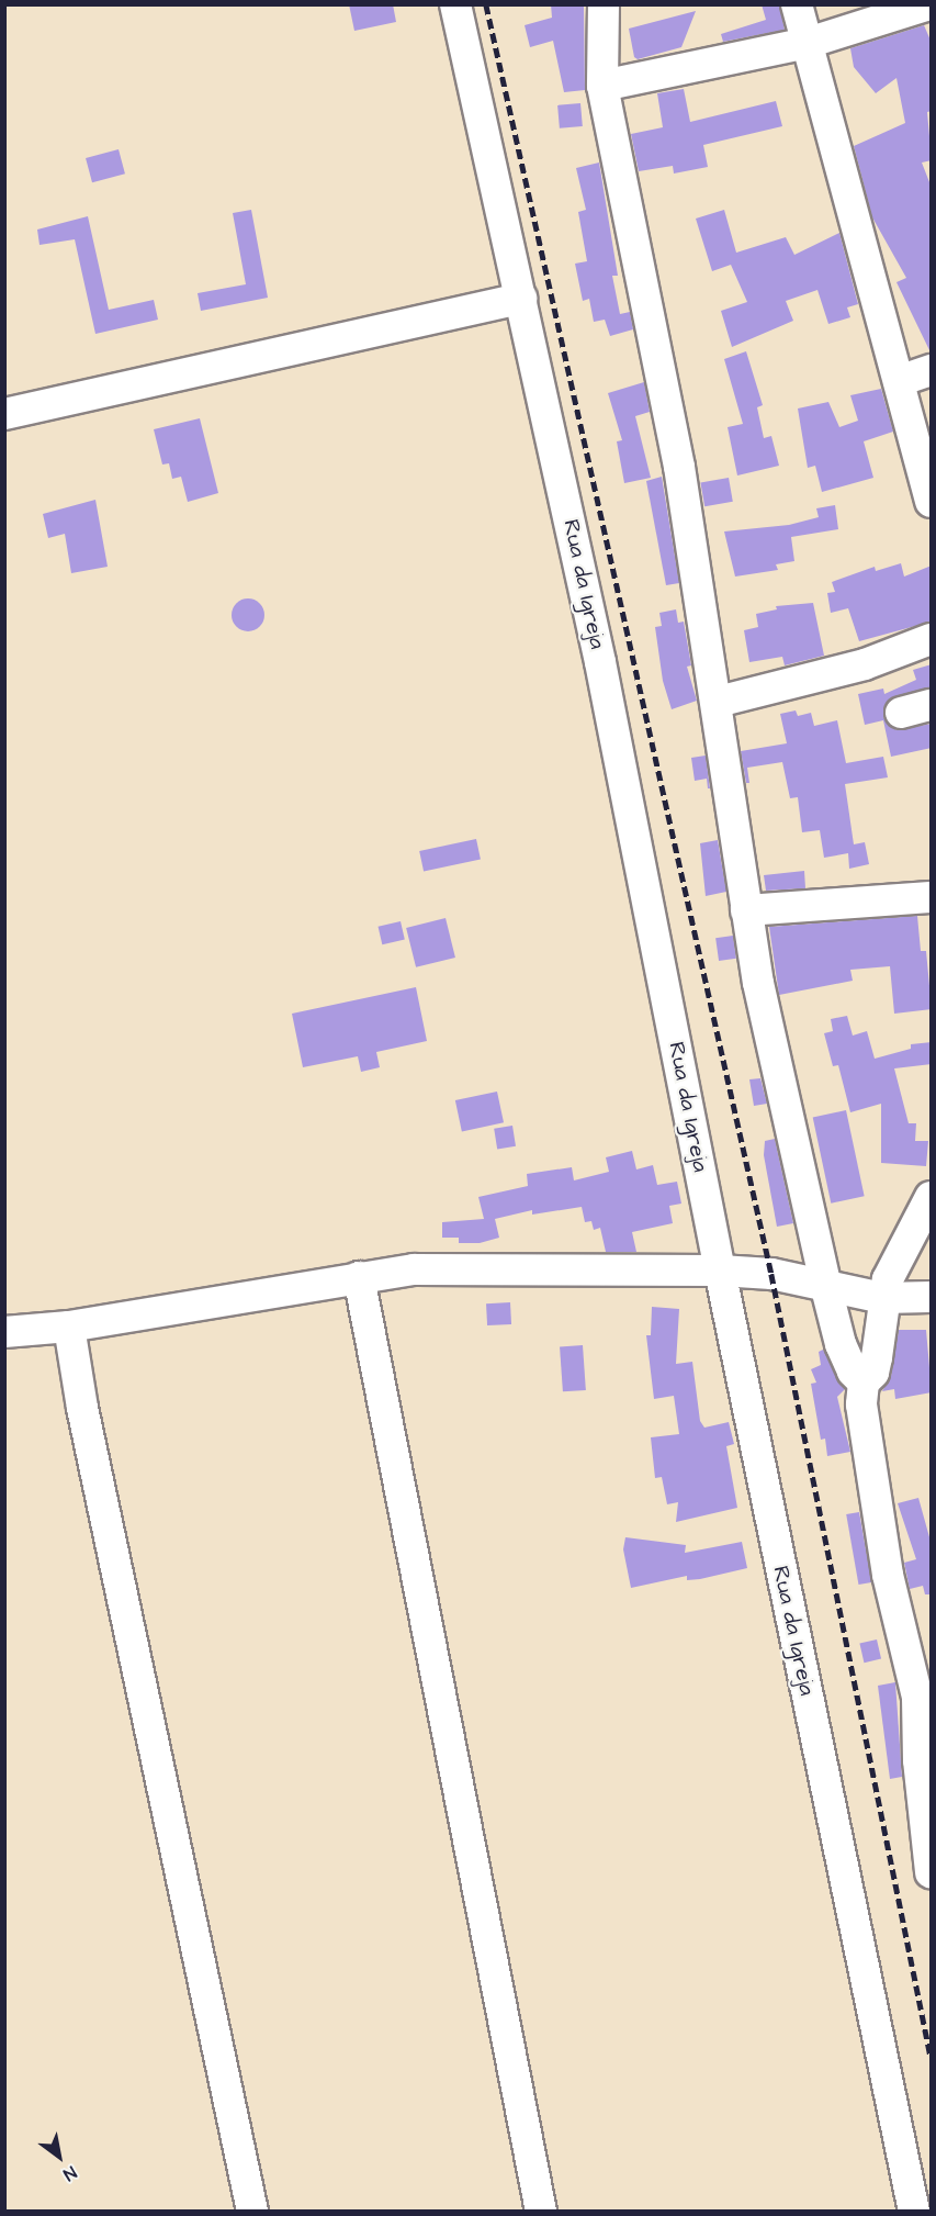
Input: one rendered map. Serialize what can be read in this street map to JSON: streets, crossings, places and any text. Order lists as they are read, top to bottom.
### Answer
{
  "streets": {
    "street": ["Rua da Igreja"]
  },
  "north": "bottom right"
}
